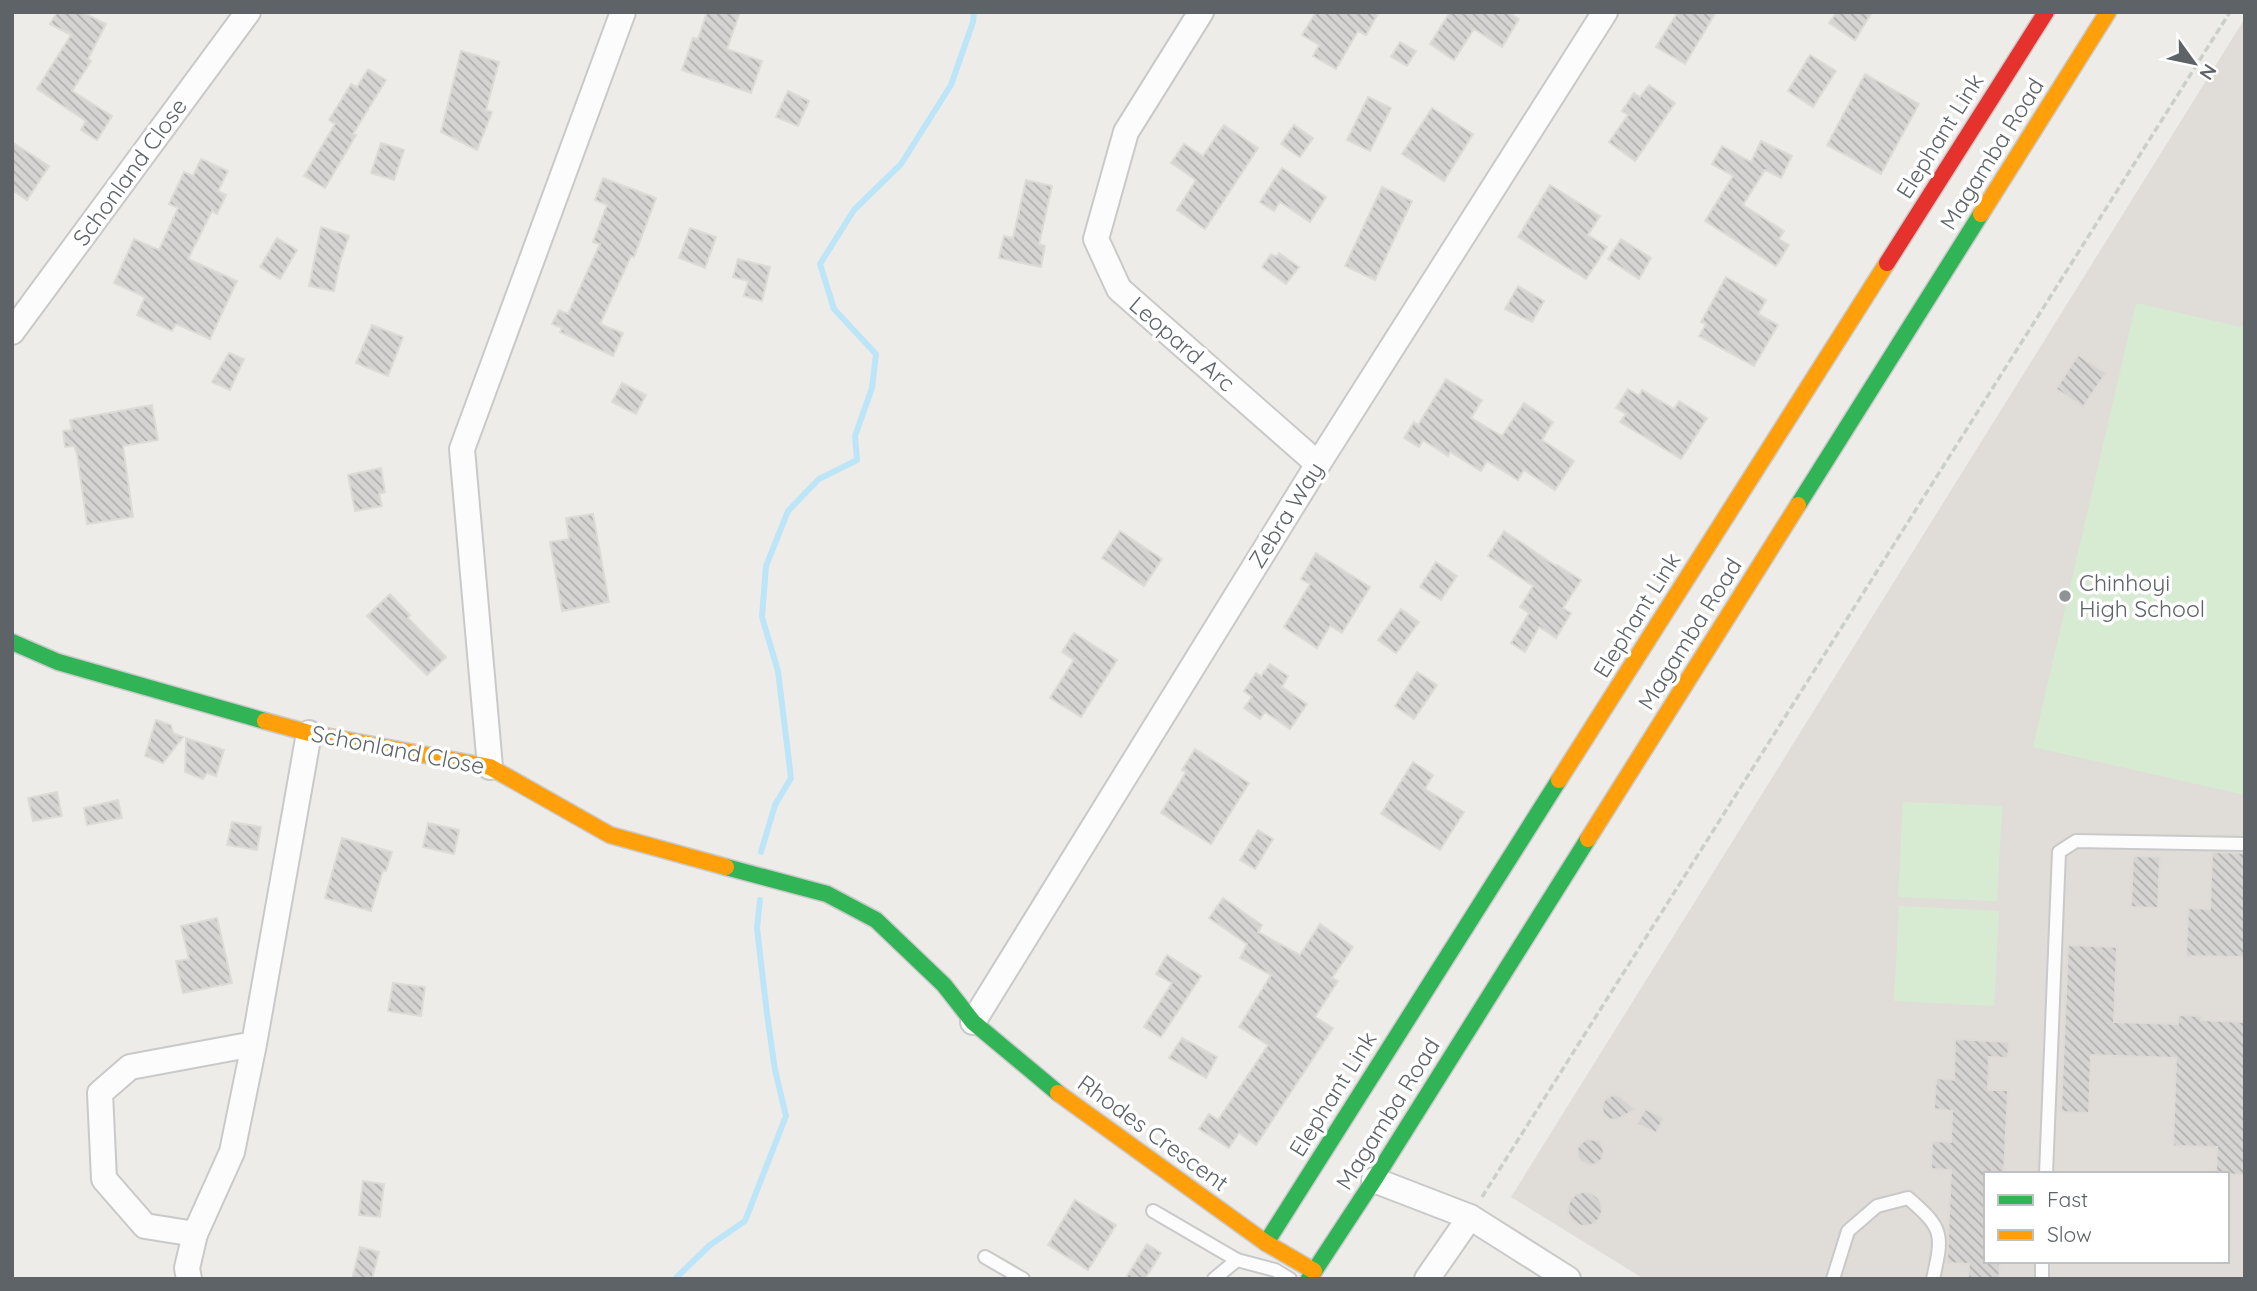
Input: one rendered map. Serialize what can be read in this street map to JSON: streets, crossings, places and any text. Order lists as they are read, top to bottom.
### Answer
{
  "streets": {
    "main road": [
      "Elephant Link",
      "Magamba Road",
      "Schonland Close",
      "Rhodes Crescent"
    ],
    "street": ["Leopard Arc", "Zebra Way"]
  },
  "crossings": [
    ["Elephant Link", "Rhodes Crescent"],
    ["Magamba Road", "Rhodes Crescent"],
    ["Schonland Close", "Zebra Way"],
    ["Schonland Close", "Rhodes Crescent"],
    ["Leopard Arc", "Zebra Way"],
    ["Zebra Way", "Rhodes Crescent"]
  ],
  "places": ["Chinhoyi High School"],
  "legend": ["Fast", "Slow"],
  "north": "bottom right"
}
